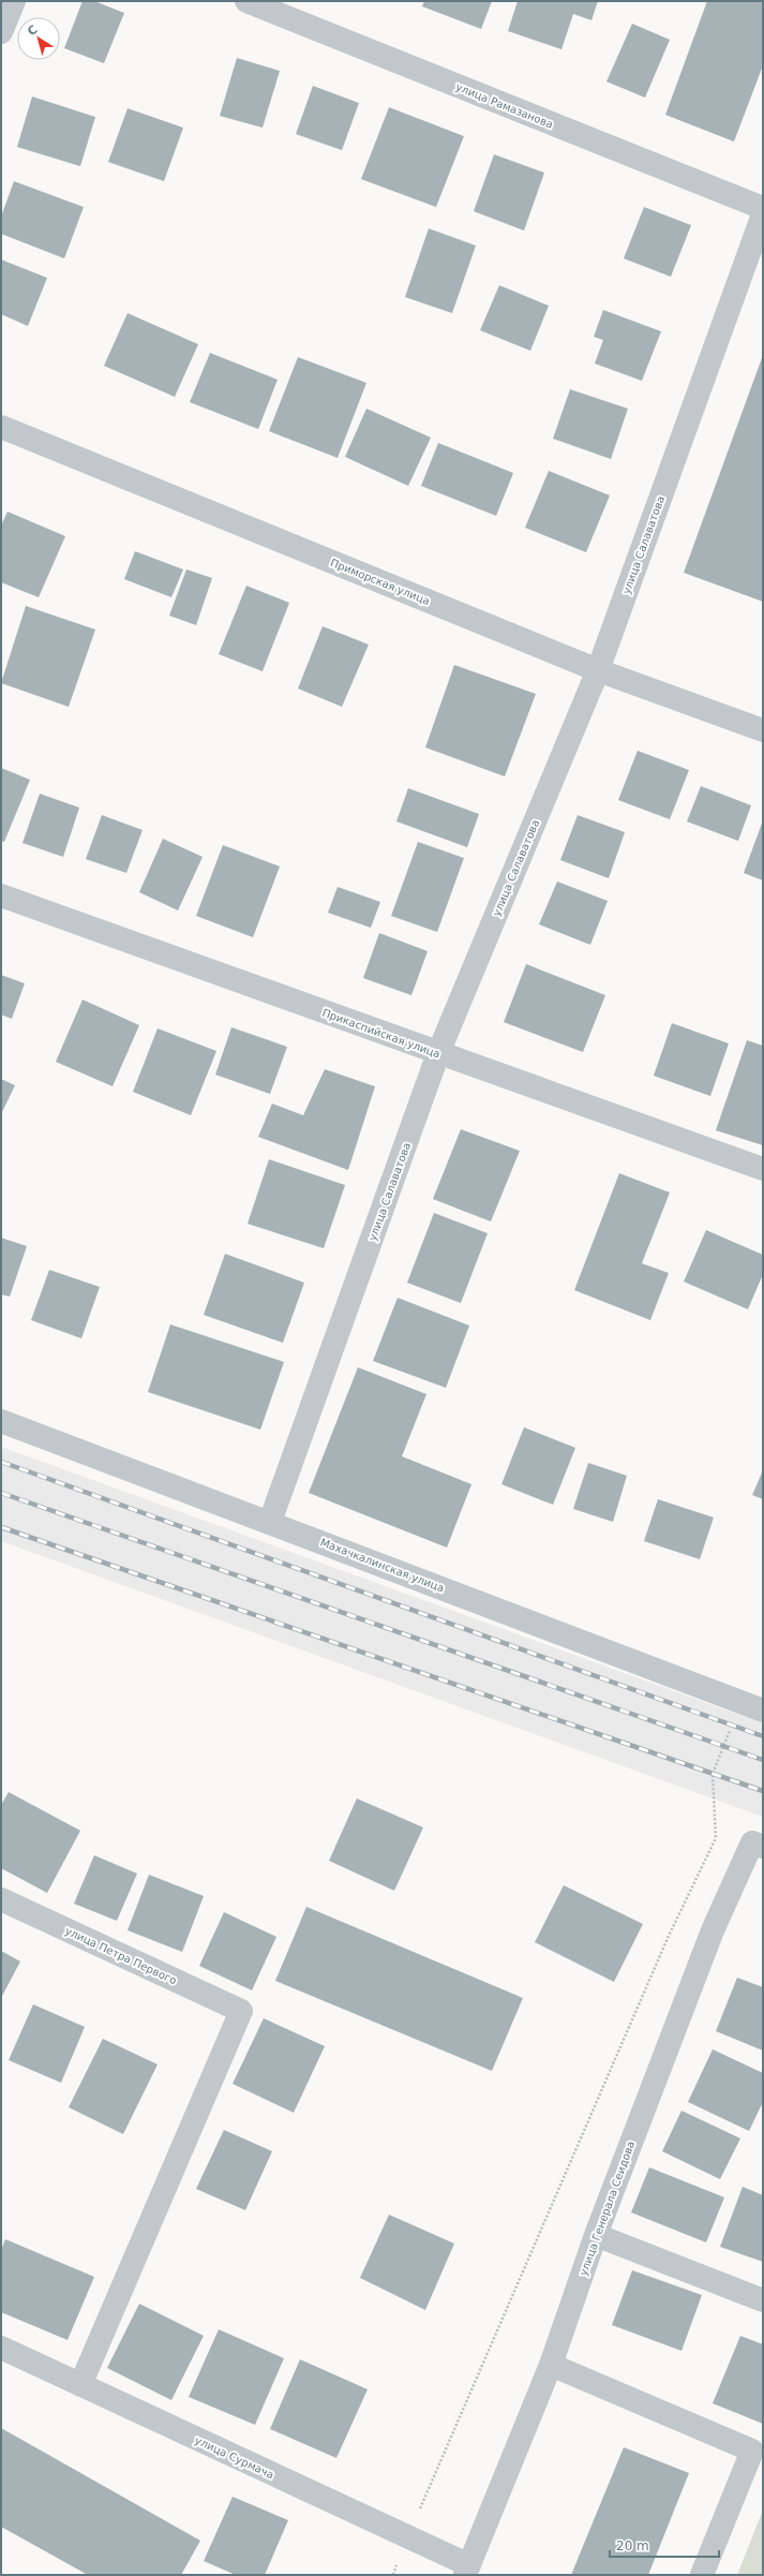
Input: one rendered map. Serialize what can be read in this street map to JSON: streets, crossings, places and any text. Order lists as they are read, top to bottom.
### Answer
{
  "streets": {
    "street": [
      "улица Рамазанова",
      "улица Салаватова",
      "Приморская улица",
      "Прикаспийская улица",
      "Махачкалинская улица",
      "улица Петра Первого",
      "улица Генерала Сеидова",
      "улица Сурмача"
    ]
  },
  "crossings": [
    ["улица Салаватова", "Приморская улица"],
    ["улица Салаватова", "Прикаспийская улица"],
    ["улица Салаватова", "Махачкалинская улица"],
    ["улица Петра Первого", "улица Сурмача"],
    ["улица Генерала Сеидова", "улица Сурмача"]
  ],
  "scale_bar": "20 m",
  "north": "top left"
}
